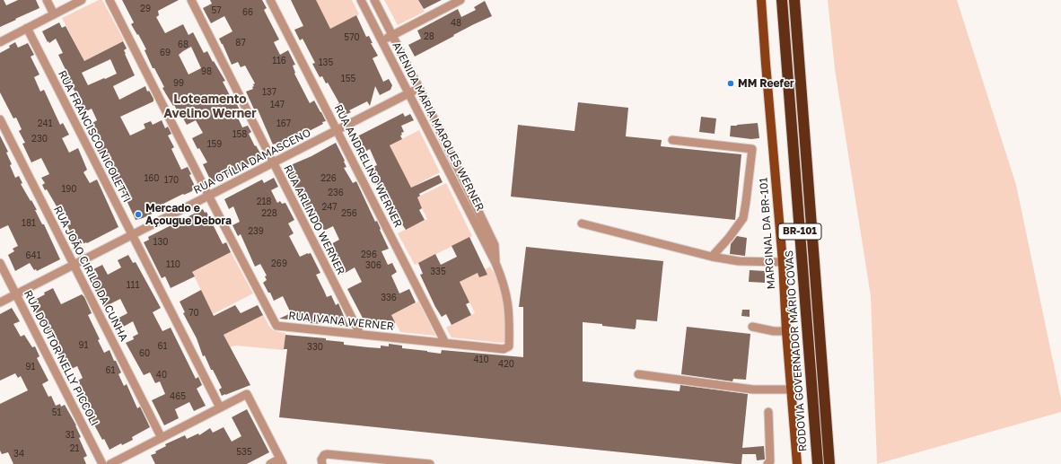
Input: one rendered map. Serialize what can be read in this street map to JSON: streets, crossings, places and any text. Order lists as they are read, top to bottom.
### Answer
{
  "streets": {
    "highway": ["BR-101", "RODOVIA GOVERNADOR MÁRIO COVAS"],
    "main road": ["MARGINAL DA BR-101"],
    "street": [
      "AVENIDA MARIA MARQUES WERNER",
      "RUA FRANCISCO NICOLETTI",
      "RUA OTÍLIA DAMASCENO",
      "RUA ANDRELINO WERNER",
      "RUA ARLINDO WERNER",
      "RUA JOÃO CIRILO DA CUNHA",
      "RUA IVANA WERNER",
      "RUA DOUTOR NELLY PICCOLI"
    ]
  },
  "crossings": [
    ["AVENIDA MARIA MARQUES WERNER", "RUA OTÍLIA DAMASCENO"],
    ["AVENIDA MARIA MARQUES WERNER", "RUA IVANA WERNER"],
    ["RUA FRANCISCO NICOLETTI", "RUA OTÍLIA DAMASCENO"],
    ["RUA OTÍLIA DAMASCENO", "RUA ANDRELINO WERNER"],
    ["RUA OTÍLIA DAMASCENO", "RUA ARLINDO WERNER"],
    ["RUA OTÍLIA DAMASCENO", "RUA JOÃO CIRILO DA CUNHA"],
    ["RUA OTÍLIA DAMASCENO", "RUA IVANA WERNER"],
    ["RUA OTÍLIA DAMASCENO", "RUA DOUTOR NELLY PICCOLI"],
    ["RUA ANDRELINO WERNER", "RUA IVANA WERNER"],
    ["RUA ARLINDO WERNER", "RUA IVANA WERNER"]
  ],
  "districts": ["Loteamento Avelino Werner"],
  "places": ["MM Reefer", "Mercado e Açougue Debora"],
  "house_numbers": [
    "29",
    "57",
    "66",
    "48",
    "28",
    "570",
    "87",
    "68",
    "69",
    "116",
    "135",
    "98",
    "155",
    "99",
    "137",
    "147",
    "241",
    "167",
    "158",
    "230",
    "159",
    "160",
    "226",
    "170",
    "190",
    "236",
    "218",
    "247",
    "228",
    "256",
    "181",
    "239",
    "130",
    "296",
    "641",
    "269",
    "110",
    "306",
    "335",
    "111",
    "336",
    "70",
    "91",
    "61",
    "330",
    "60",
    "410",
    "420",
    "91",
    "61",
    "40",
    "465",
    "51",
    "31",
    "21",
    "535",
    "34"
  ]
}
